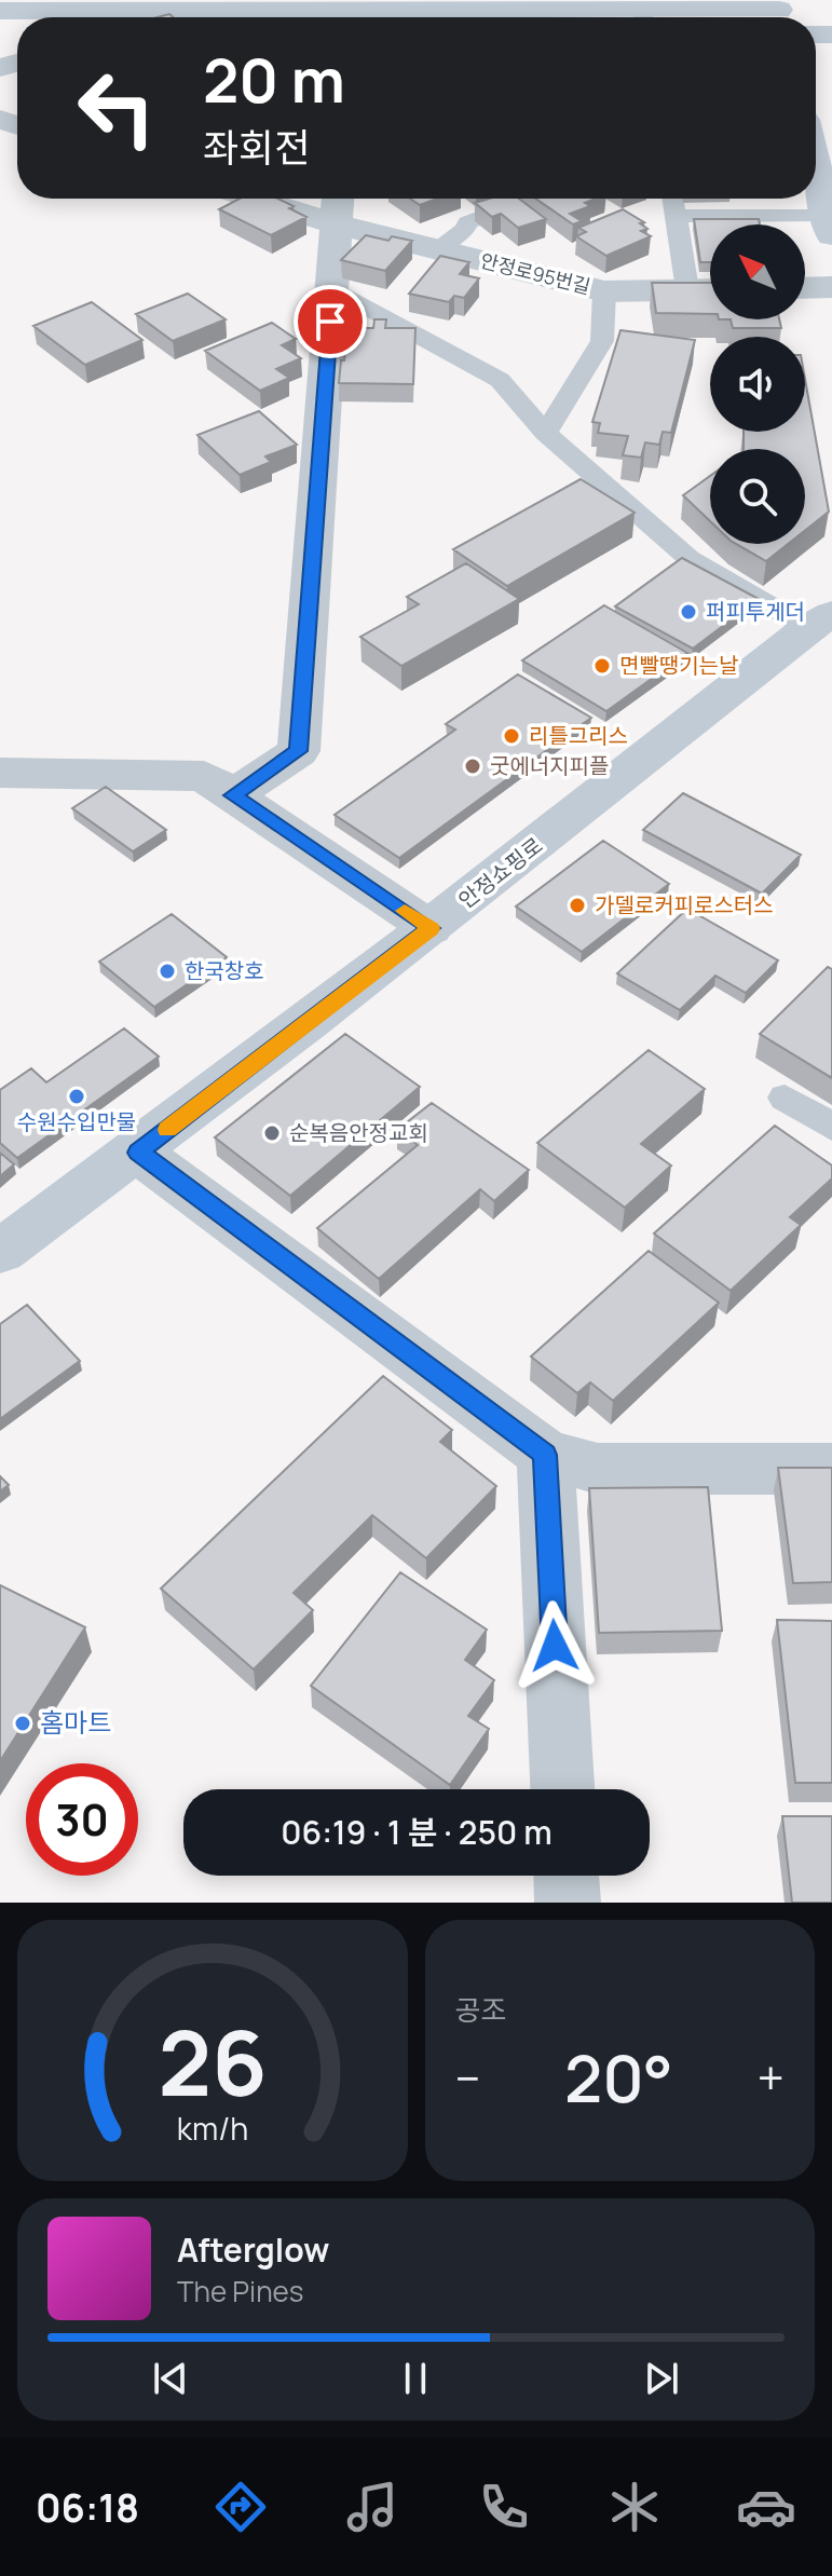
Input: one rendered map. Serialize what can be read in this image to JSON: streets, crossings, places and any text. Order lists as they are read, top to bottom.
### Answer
{
  "streets": {
    "street": ["안정로95번길", "안정쇼핑로"]
  },
  "places": [
    "퍼피투게더",
    "면빨땡기는날",
    "리틀그리스",
    "굿에너지피플",
    "가델로커피로스터스",
    "한국창호",
    "수원수입만물",
    "순복음안정교회",
    "홈마트"
  ],
  "north": "top left",
  "page": {
    "turn": ["20 m", "좌회전"],
    "limit": "30",
    "trip": "06:19 · 1 분 · 250 m",
    "tile": "공조",
    "heat": ["−", "20°", "+"],
    "song": ["Afterglow", "The Pines"],
    "tabs": "06:18",
    "gauge": ["26", "km/h"]
  }
}
